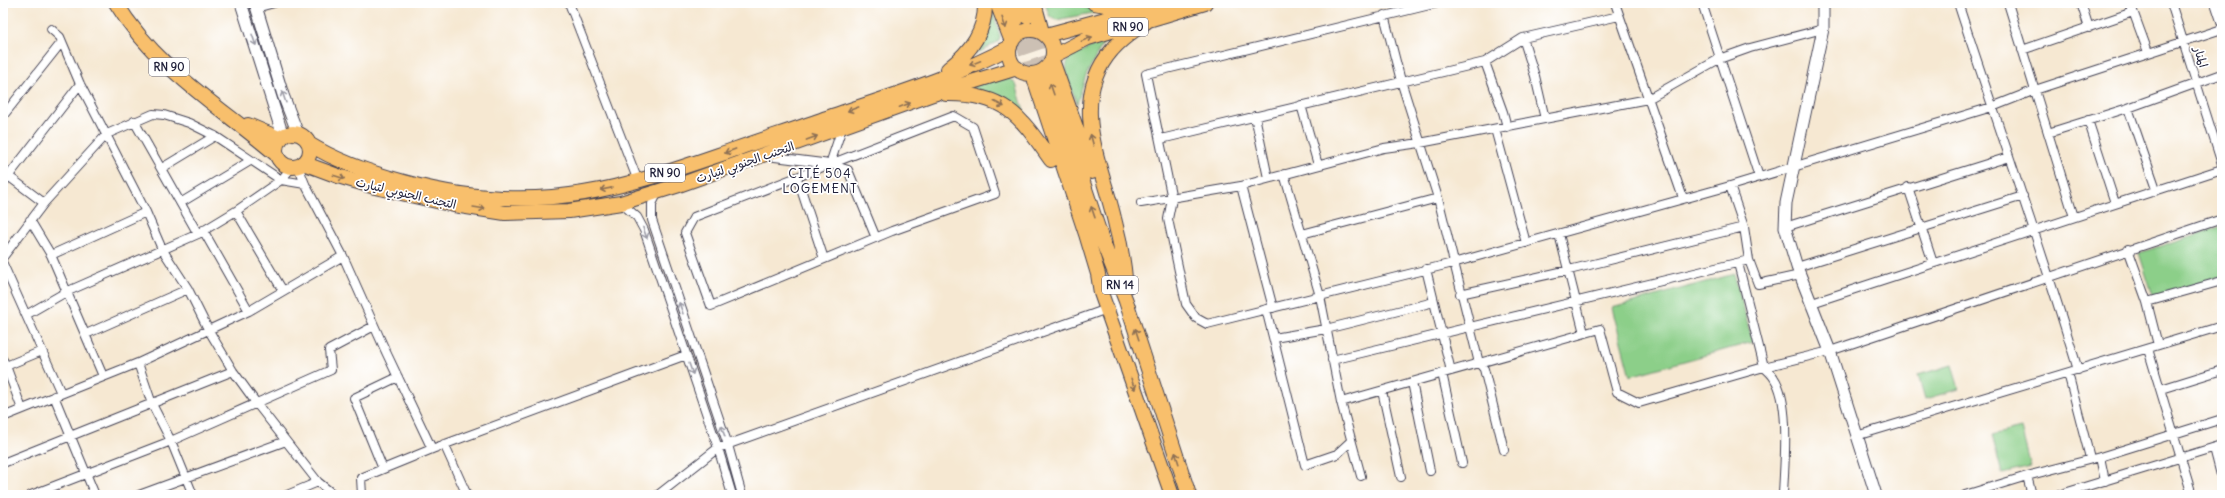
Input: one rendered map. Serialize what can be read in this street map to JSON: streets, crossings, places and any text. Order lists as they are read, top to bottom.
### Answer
{
  "streets": {
    "highway": ["RN 90", "التجنب الجنوبي لتيارت", "RN 14"],
    "street": ["المنار"]
  },
  "crossings": [
    ["RN 90", "التجنب الجنوبي لتيارت"],
    ["RN 90", "RN 14"],
    ["التجنب الجنوبي لتيارت", "RN 14"]
  ],
  "districts": ["CITÉ 504 LOGEMENT"]
}
